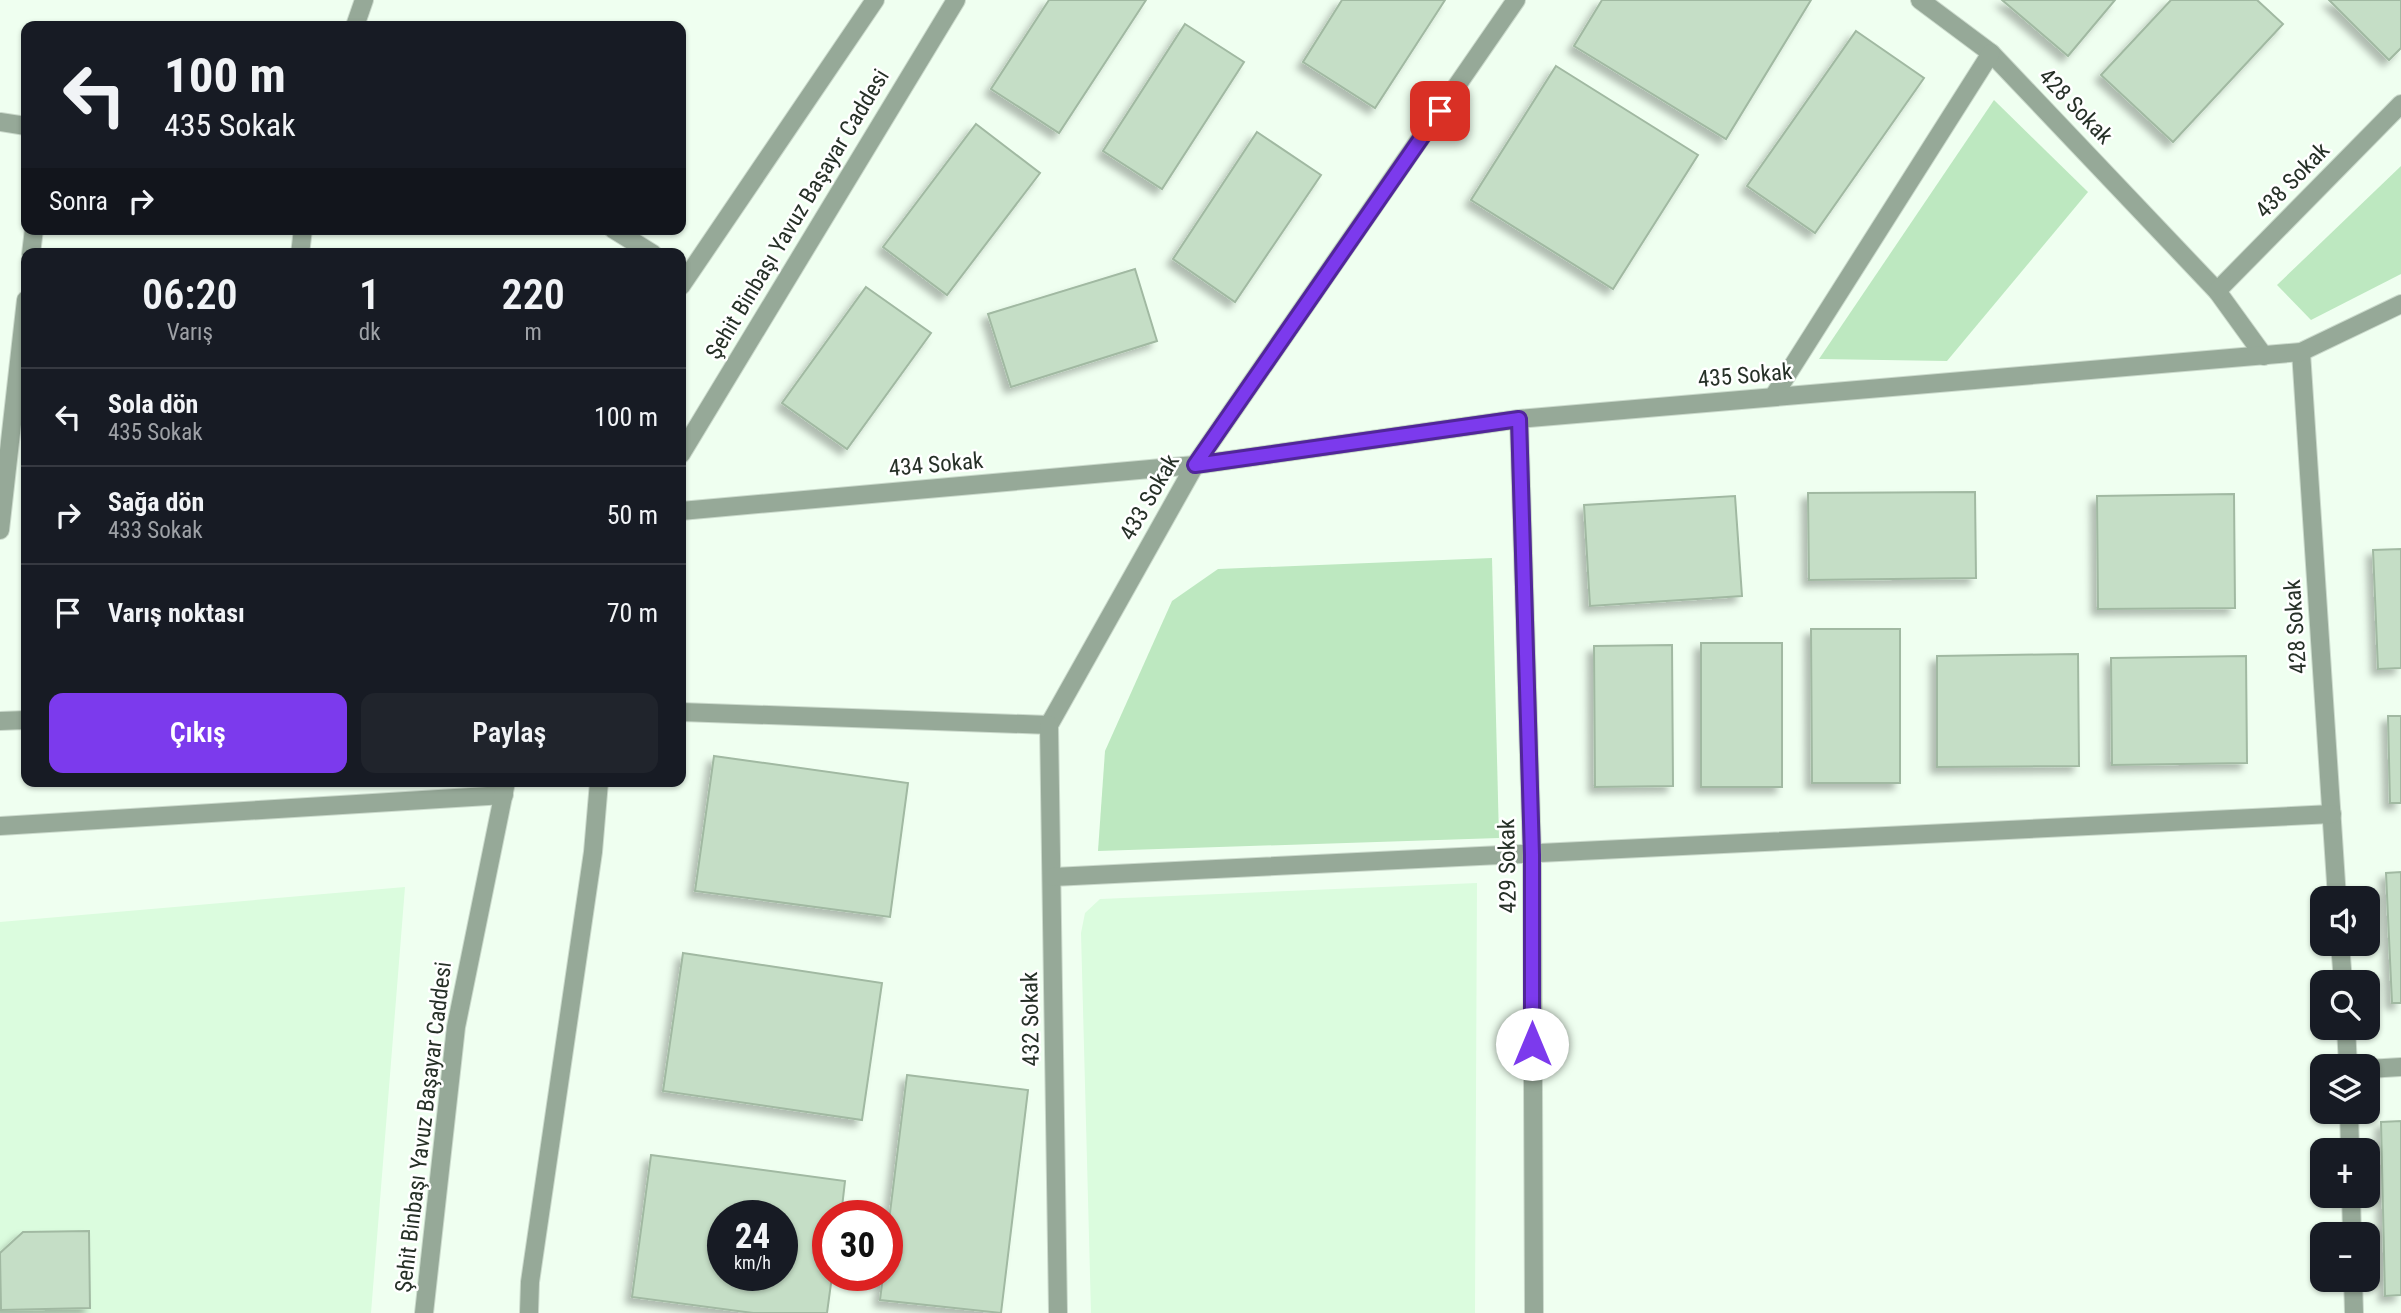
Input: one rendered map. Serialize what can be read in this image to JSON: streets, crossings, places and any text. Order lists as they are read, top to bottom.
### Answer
{
  "streets": {
    "street": [
      "428 Sokak",
      "438 Sokak",
      "Şehit Binbaşı Yavuz Başayar Caddesi",
      "435 Sokak",
      "434 Sokak",
      "433 Sokak",
      "429 Sokak",
      "432 Sokak"
    ]
  },
  "crossings": [
    ["428 Sokak", "438 Sokak"],
    ["428 Sokak", "435 Sokak"],
    ["435 Sokak", "434 Sokak"],
    ["435 Sokak", "433 Sokak"],
    ["435 Sokak", "429 Sokak"],
    ["434 Sokak", "433 Sokak"],
    ["433 Sokak", "432 Sokak"]
  ],
  "page": {
    "turn": ["100 m", "435 Sokak"],
    "then": "Sonra",
    "eta": [
      "06:20",
      "Varış",
      "1",
      "dk",
      "220",
      "m"
    ],
    "list": [
      {
        "name": "Sola dön",
        "note": "435 Sokak",
        "value": "100 m"
      },
      {
        "name": "Sağa dön",
        "note": "433 Sokak",
        "value": "50 m"
      },
      {
        "name": "Varış noktası",
        "value": "70 m"
      }
    ],
    "buttons": ["Çıkış", "Paylaş"],
    "map_buttons": ["+", "−"],
    "speed": "24 km/h",
    "limit": "30"
  }
}
